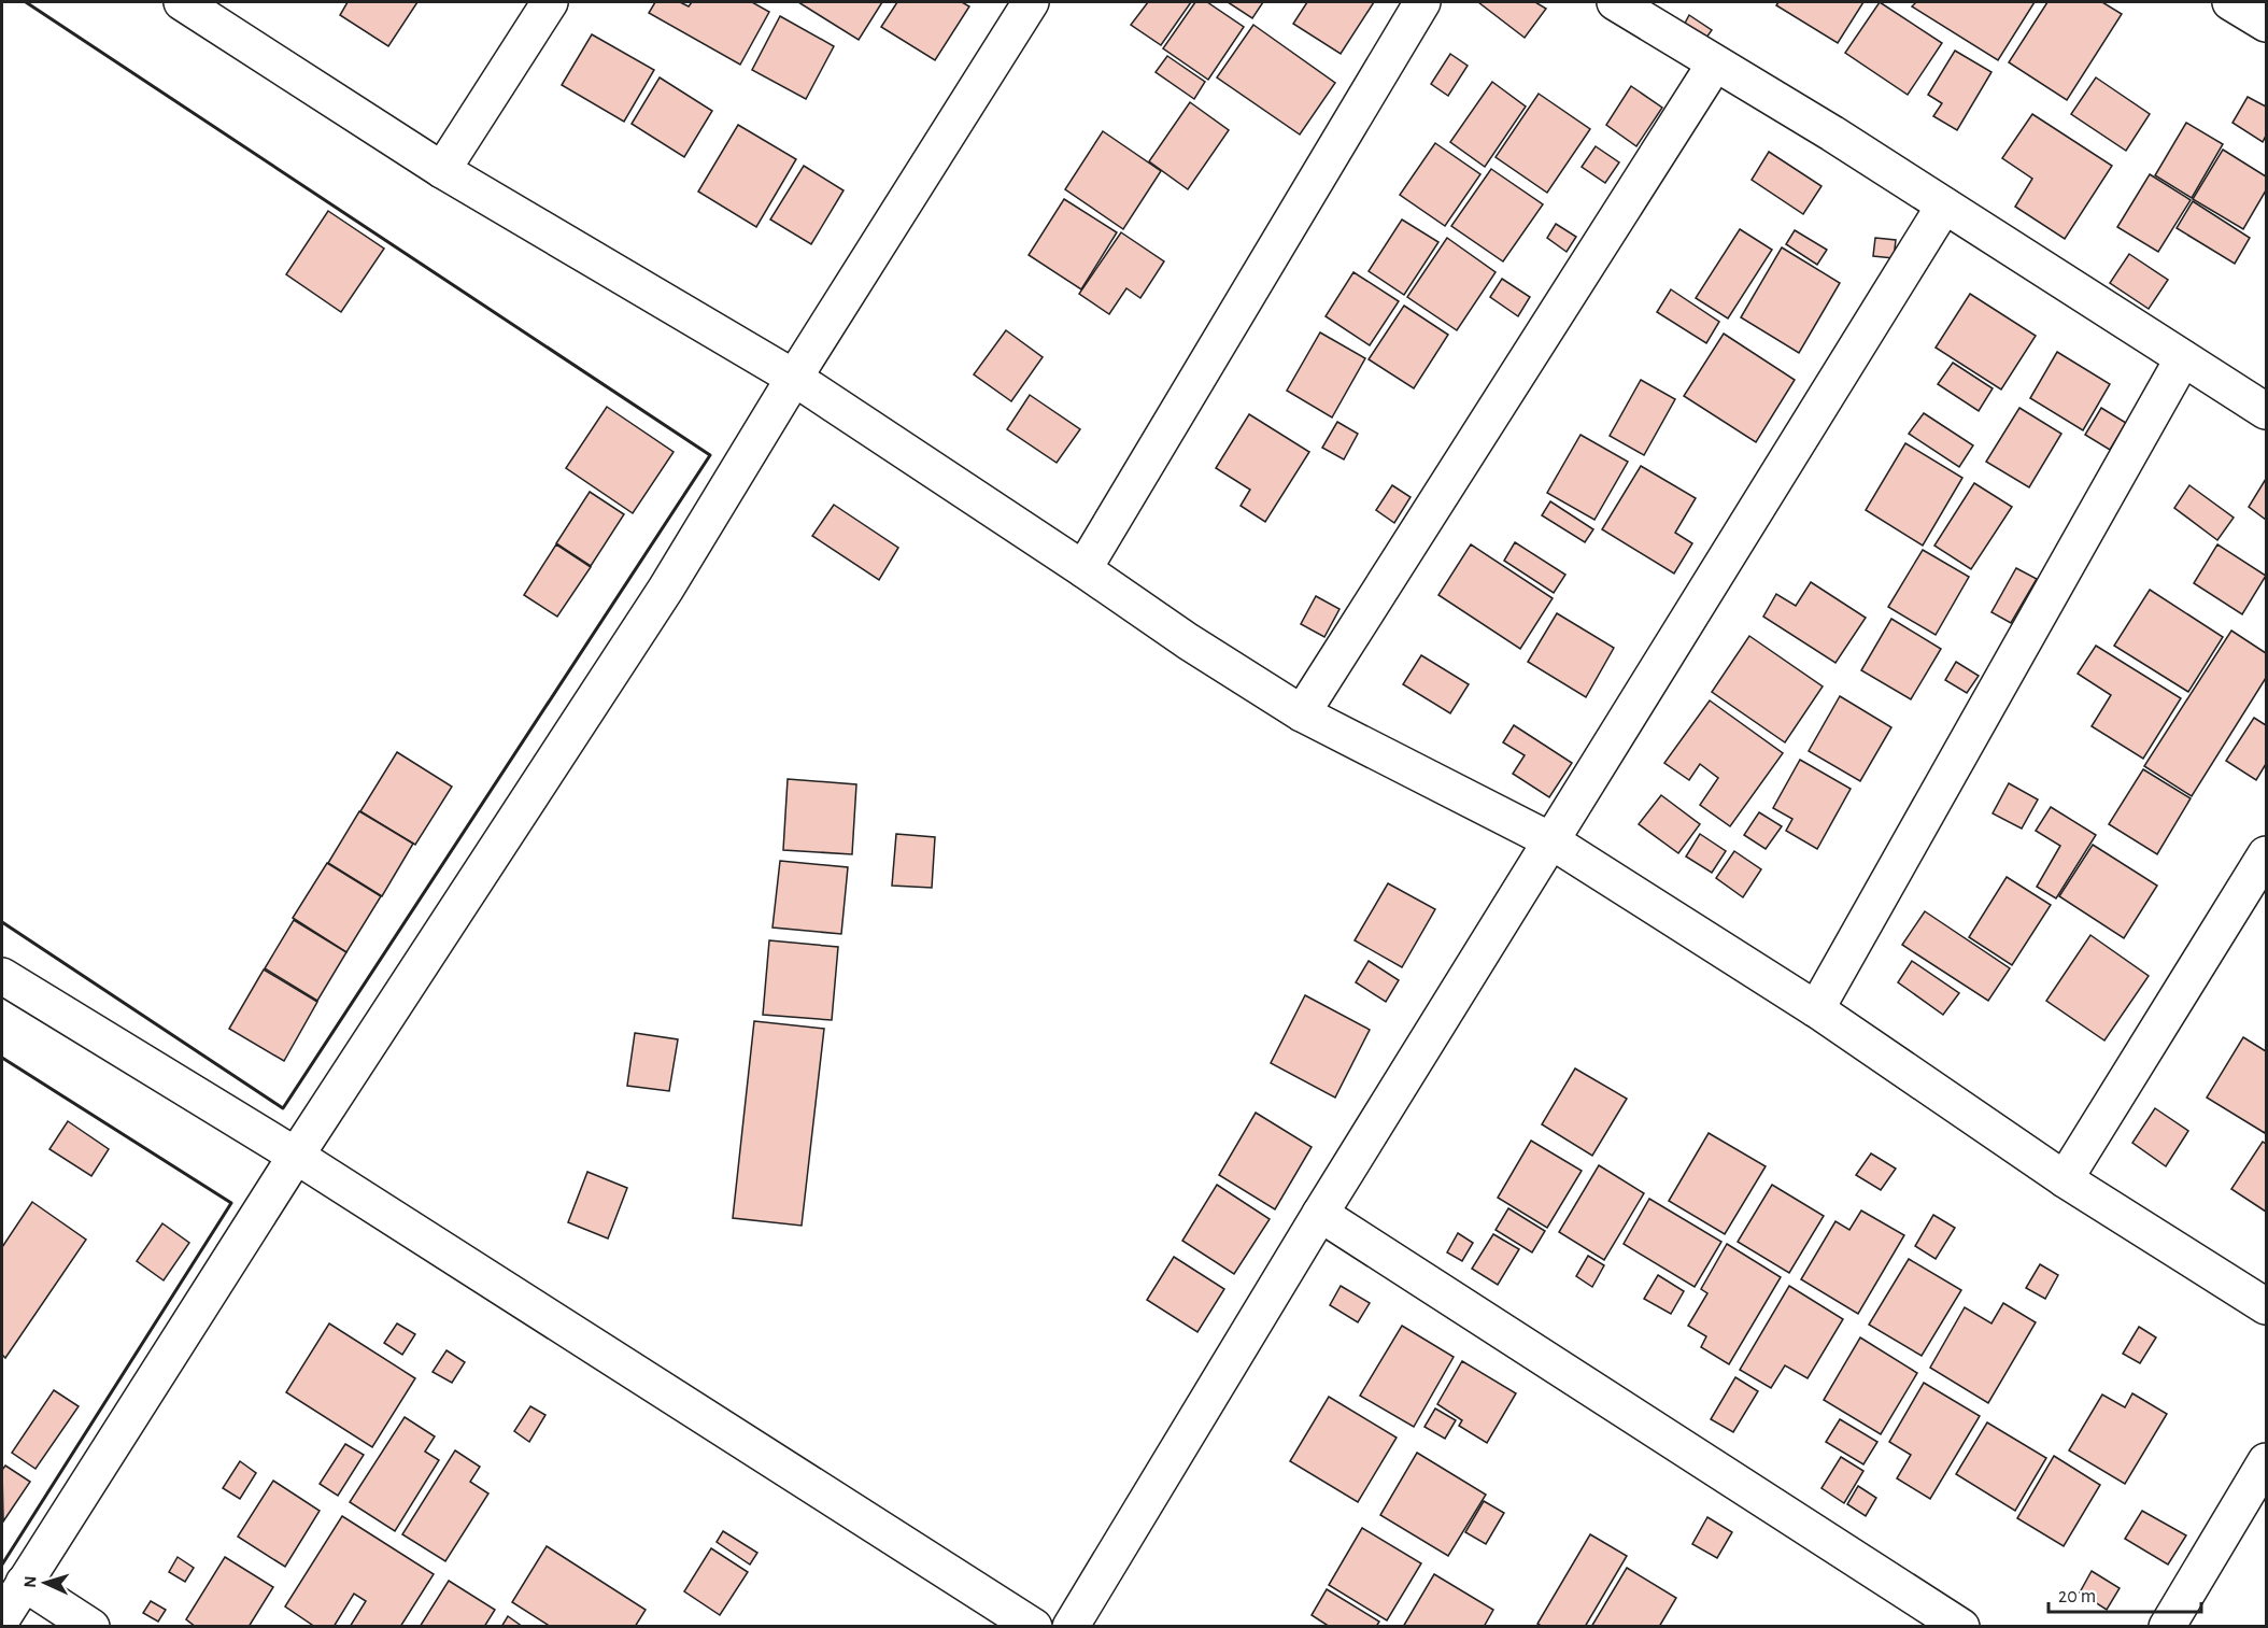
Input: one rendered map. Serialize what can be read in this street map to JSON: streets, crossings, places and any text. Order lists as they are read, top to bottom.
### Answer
{
  "scale_bar": "20 m",
  "north": "left"
}
